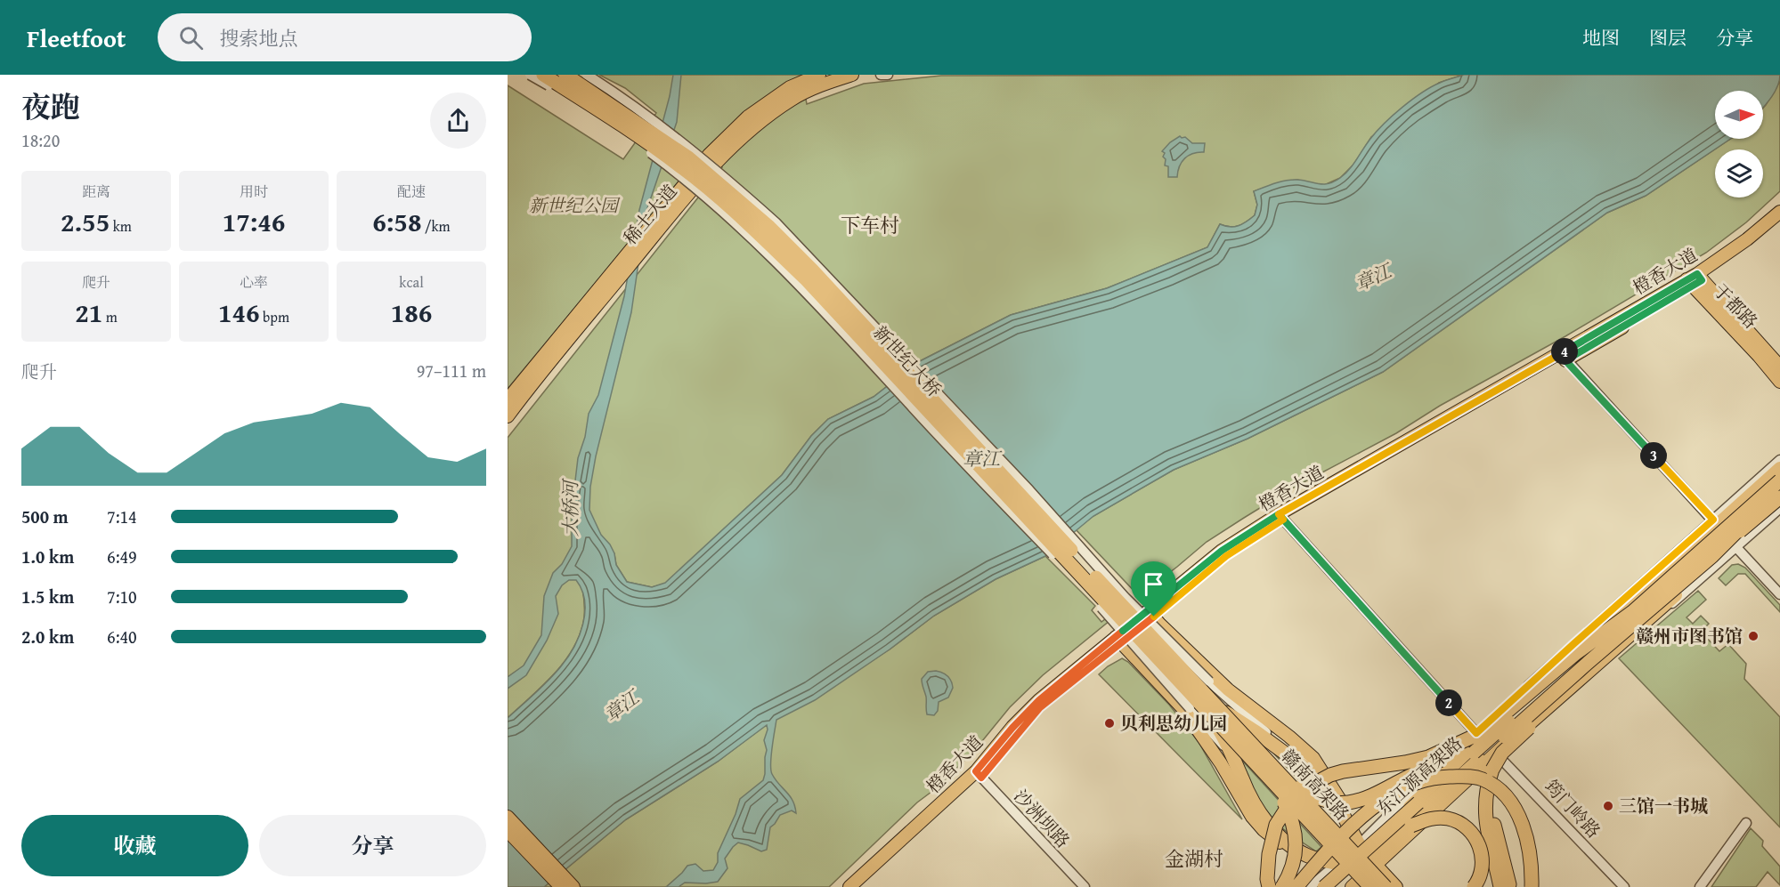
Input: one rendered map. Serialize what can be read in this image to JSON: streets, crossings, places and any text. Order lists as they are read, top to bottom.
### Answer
{
  "streets": {
    "highway": ["新世纪大桥", "东江源高架路", "赣南高架路"],
    "main road": ["稀土大道", "橙香大道", "于都路"],
    "street": ["筠门岭路", "沙洲坝路"]
  },
  "crossings": [
    ["橙香大道", "于都路"],
    ["橙香大道", "沙洲坝路"],
    ["新世纪大桥", "赣南高架路"]
  ],
  "districts": ["下车村", "金湖村"],
  "water": ["章江", "大桥河"],
  "parks": ["新世纪公园"],
  "places": ["赣州市图书馆", "贝利思幼儿园", "三馆一书城"],
  "north": "right",
  "page": {
    "header": "Fleetfoot",
    "search": "搜索地点",
    "nav": ["地图", "图层", "分享"],
    "heading": ["夜跑", "18:20"],
    "stats": [
      ["距离", "2.55 km"],
      ["用时", "17:46"],
      ["配速", "6:58 /km"],
      ["爬升", "21 m"],
      ["心率", "146 bpm"],
      ["kcal", "186"]
    ],
    "pins": ["4", "3", "2"],
    "chart": ["爬升", "97–111 m"],
    "list": [
      {
        "name": "500 m",
        "note": "7:14"
      },
      {
        "name": "1.0 km",
        "note": "6:49"
      },
      {
        "name": "1.5 km",
        "note": "7:10"
      },
      {
        "name": "2.0 km",
        "note": "6:40"
      }
    ],
    "buttons": ["收藏", "分享"]
  }
}
